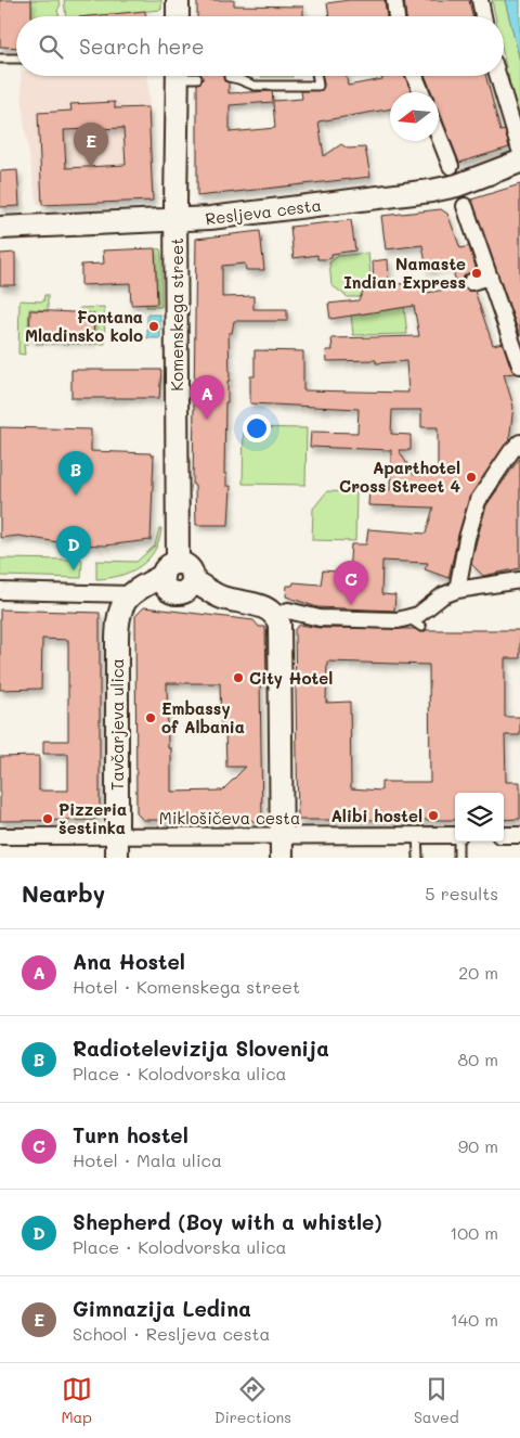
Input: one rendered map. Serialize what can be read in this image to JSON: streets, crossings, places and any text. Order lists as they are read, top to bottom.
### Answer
{
  "streets": {
    "main road": ["Resljeva cesta", "Komenskega street", "Tavčarjeva ulica"],
    "street": ["Miklošičeva cesta"]
  },
  "crossings": [
    ["Resljeva cesta", "Komenskega street"],
    ["Tavčarjeva ulica", "Miklošičeva cesta"]
  ],
  "places": [
    "Namaste Indian Express",
    "Fontana Mladinsko kolo",
    "Aparthotel Cross Street 4",
    "City Hotel",
    "Embassy of Albania",
    "Alibi hostel",
    "Pizzeria šestinka"
  ],
  "north": "left",
  "page": {
    "search": "Search here",
    "pins": [
      "E",
      "A",
      "B",
      "D",
      "C"
    ],
    "heading": ["Nearby", "5 results"],
    "list": [
      {
        "mark": "A",
        "name": "Ana Hostel",
        "note": "Hotel · Komenskega street",
        "value": "20 m"
      },
      {
        "mark": "B",
        "name": "Radiotelevizija Slovenija",
        "note": "Place · Kolodvorska ulica",
        "value": "80 m"
      },
      {
        "mark": "C",
        "name": "Turn hostel",
        "note": "Hotel · Mala ulica",
        "value": "90 m"
      },
      {
        "mark": "D",
        "name": "Shepherd (Boy with a whistle)",
        "note": "Place · Kolodvorska ulica",
        "value": "100 m"
      },
      {
        "mark": "E",
        "name": "Gimnazija Ledina",
        "note": "School · Resljeva cesta",
        "value": "140 m"
      }
    ],
    "nav": ["Map", "Directions", "Saved"]
  }
}
